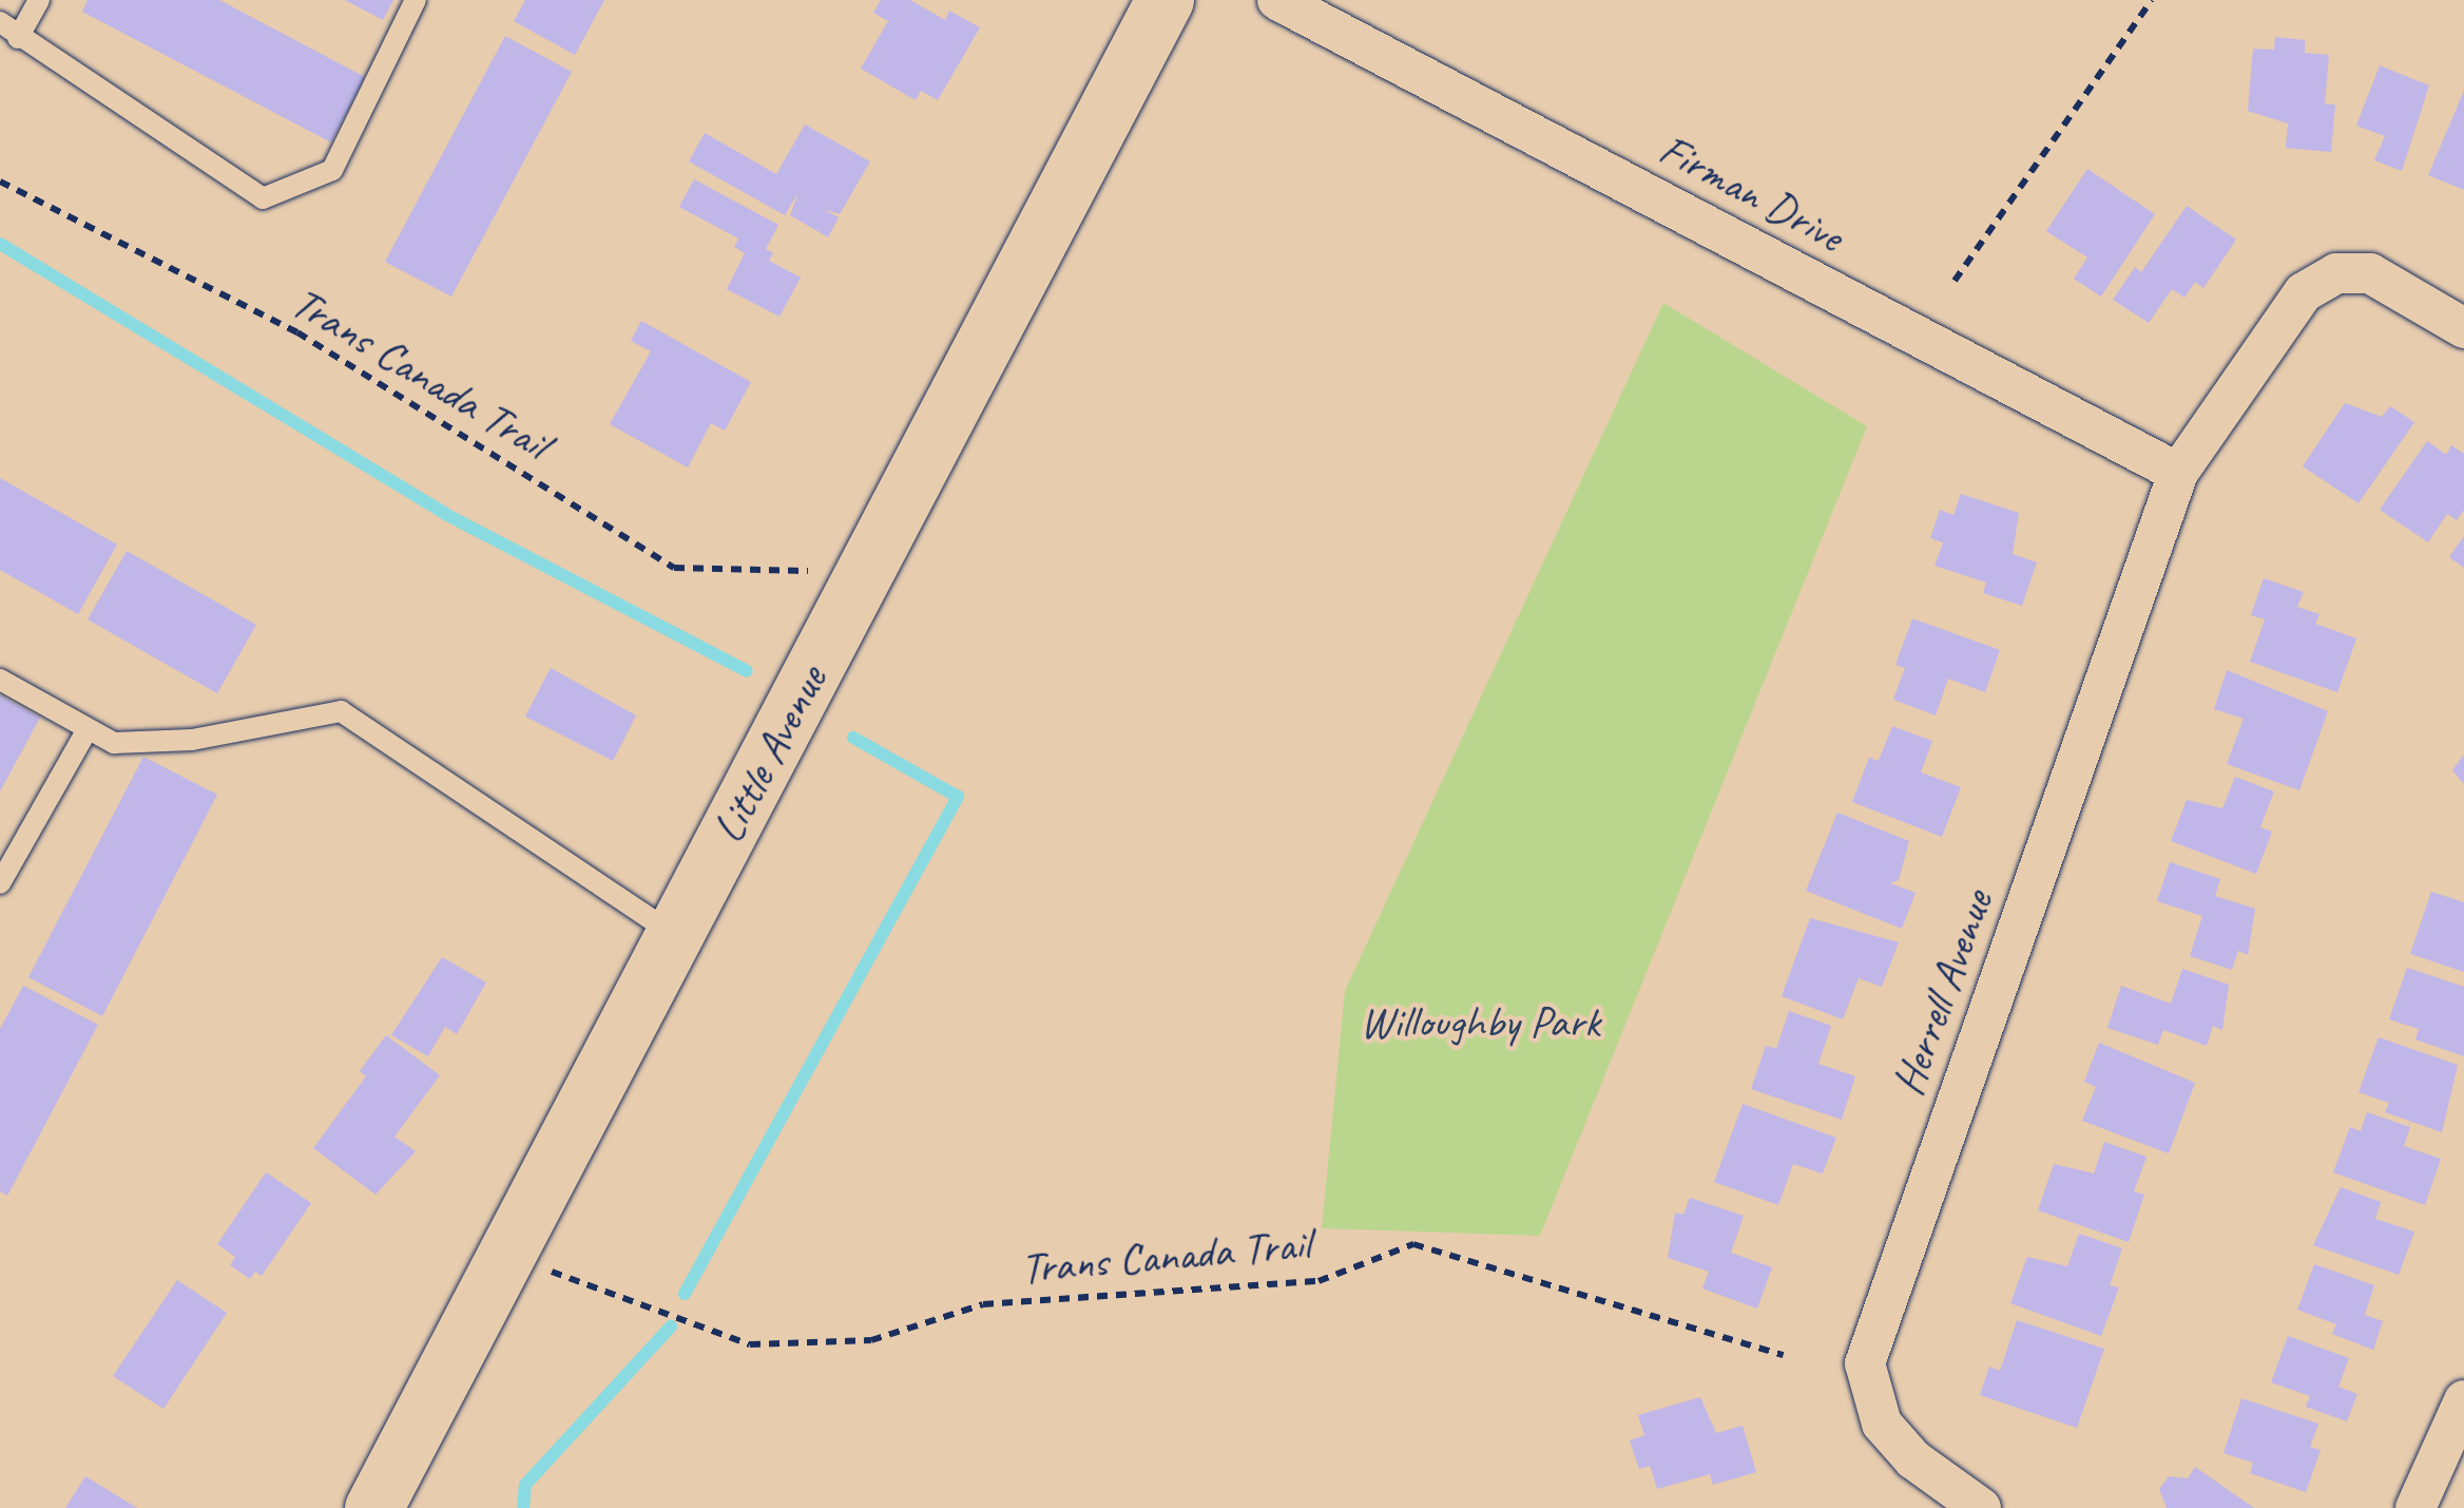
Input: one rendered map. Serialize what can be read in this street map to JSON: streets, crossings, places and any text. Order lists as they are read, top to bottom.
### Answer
{
  "streets": {
    "street": ["Firman Drive", "Little Avenue", "Herrell Avenue"],
    "path": ["Trans Canada Trail"]
  },
  "crossings": [
    ["Firman Drive", "Herrell Avenue"]
  ],
  "parks": ["Willoughby Park"]
}
